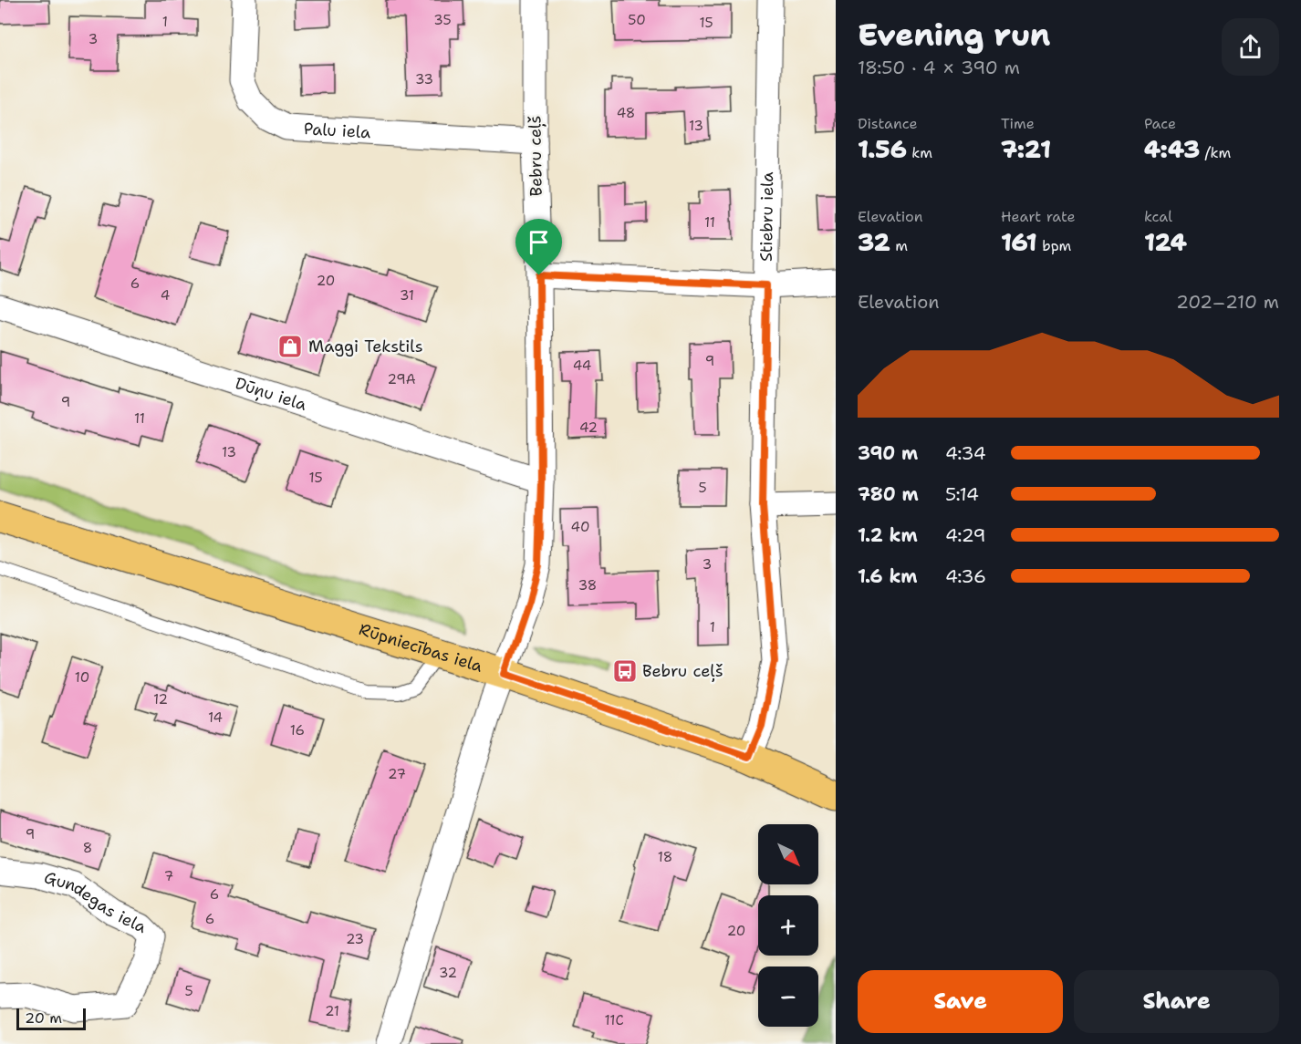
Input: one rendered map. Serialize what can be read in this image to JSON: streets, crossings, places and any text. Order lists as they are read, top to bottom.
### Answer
{
  "streets": {
    "main road": ["Rūpniecības iela"],
    "street": [
      "Palu iela",
      "Bebru ceļš",
      "Stiebru iela",
      "Dūņu iela",
      "Gundegas iela"
    ]
  },
  "crossings": [
    ["Palu iela", "Bebru ceļš"],
    ["Bebru ceļš", "Dūņu iela"],
    ["Bebru ceļš", "Rūpniecības iela"],
    ["Stiebru iela", "Rūpniecības iela"]
  ],
  "places": {
    "shop": ["Maggi Tekstils"],
    "bus stop": ["Bebru ceļš"]
  },
  "house_numbers": [
    "35",
    "50",
    "1",
    "15",
    "3",
    "33",
    "48",
    "13",
    "11",
    "20",
    "6",
    "4",
    "31",
    "9",
    "44",
    "29A",
    "9",
    "11",
    "42",
    "13",
    "15",
    "5",
    "40",
    "3",
    "38",
    "1",
    "10",
    "12",
    "14",
    "16",
    "27",
    "9",
    "8",
    "18",
    "7",
    "6",
    "6",
    "20",
    "23",
    "32",
    "5",
    "21",
    "11C"
  ],
  "scale_bar": "20 m",
  "north": "bottom right",
  "page": {
    "heading": ["Evening run", "18:50 · 4 × 390 m"],
    "stats": [
      ["Distance", "1.56 km"],
      ["Time", "7:21"],
      ["Pace", "4:43 /km"],
      ["Elevation", "32 m"],
      ["Heart rate", "161 bpm"],
      ["kcal", "124"]
    ],
    "chart": ["Elevation", "202–210 m"],
    "list": [
      {
        "name": "390 m",
        "note": "4:34"
      },
      {
        "name": "780 m",
        "note": "5:14"
      },
      {
        "name": "1.2 km",
        "note": "4:29"
      },
      {
        "name": "1.6 km",
        "note": "4:36"
      }
    ],
    "map_buttons": ["+", "−"],
    "buttons": ["Save", "Share"],
    "scale": "20 m"
  }
}
